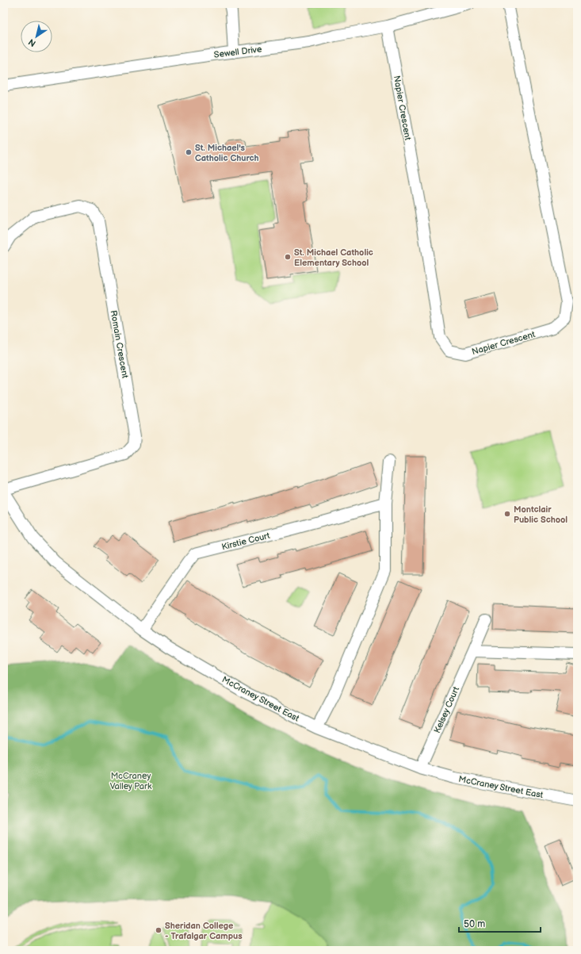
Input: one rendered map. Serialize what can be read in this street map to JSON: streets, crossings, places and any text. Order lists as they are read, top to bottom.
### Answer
{
  "streets": {
    "street": [
      "Sewell Drive",
      "Napier Crescent",
      "Romain Crescent",
      "Kirstie Court",
      "McCraney Street East",
      "Kelsey Court"
    ]
  },
  "crossings": [
    ["Sewell Drive", "Napier Crescent"],
    ["Kirstie Court", "McCraney Street East"],
    ["McCraney Street East", "Kelsey Court"]
  ],
  "parks": ["McCraney Valley Park"],
  "places": [
    "St. Michael's Catholic Church",
    "St. Michael Catholic Elementary School",
    "Montclair Public School",
    "Sheridan College - Trafalgar Campus"
  ],
  "scale_bar": "50 m",
  "north": "bottom left"
}
